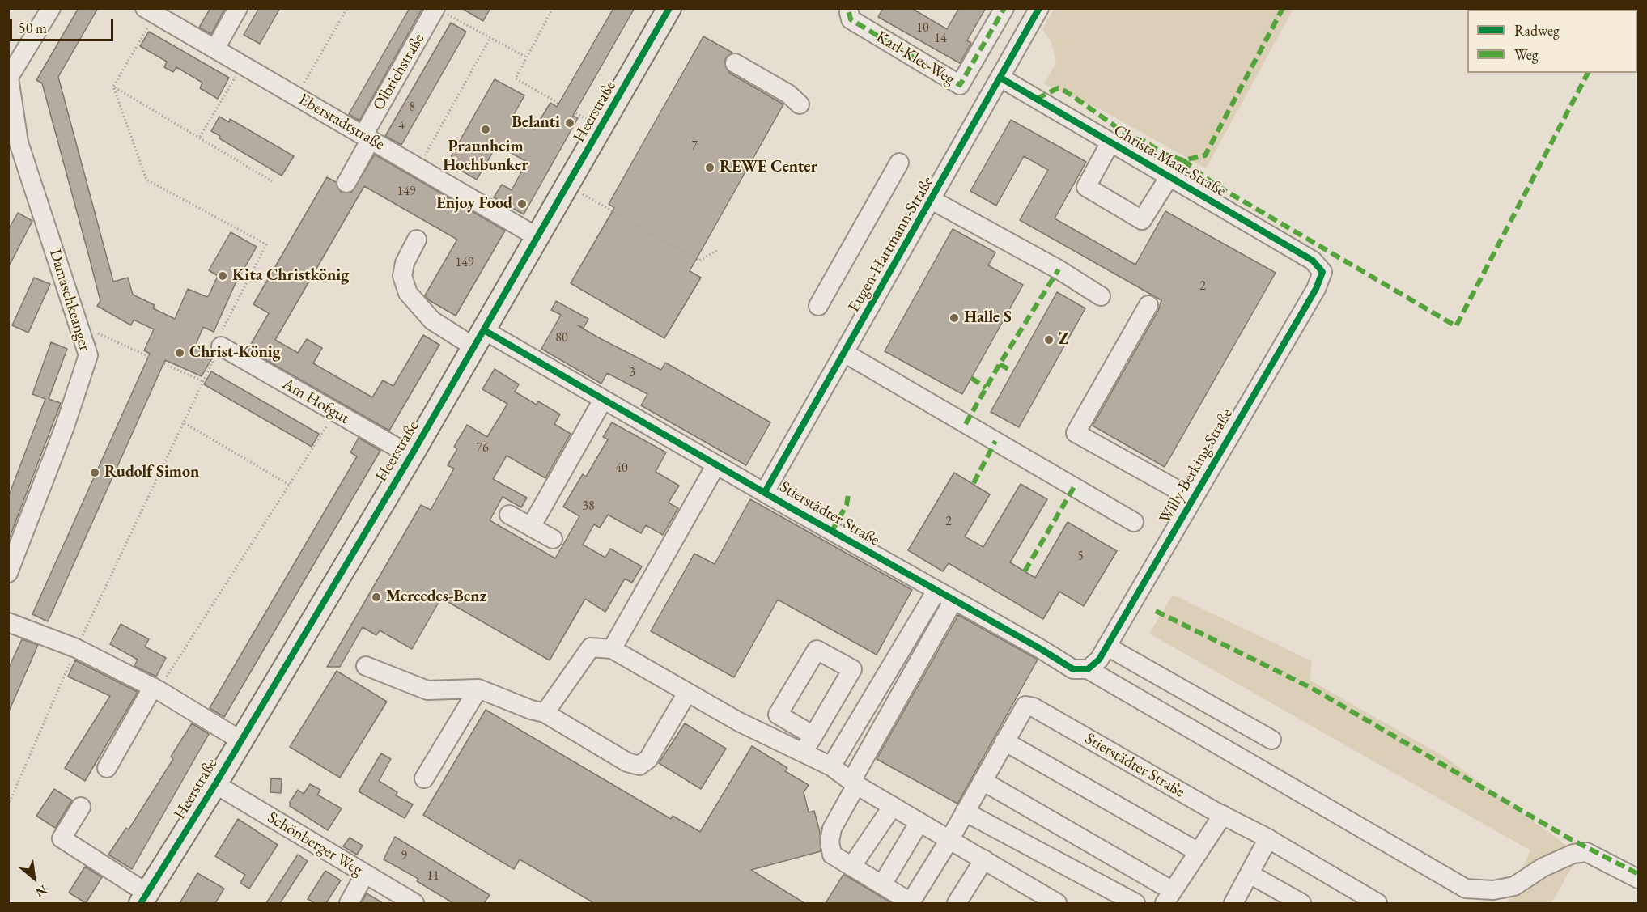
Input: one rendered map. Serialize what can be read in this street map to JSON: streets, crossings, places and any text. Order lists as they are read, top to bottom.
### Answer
{
  "streets": {
    "main road": ["Heerstraße"],
    "street": [
      "Karl-Klee-Weg",
      "Olbrichstraße",
      "Eberstadtstraße",
      "Christa-Maar-Straße",
      "Eugen-Hartmann-Straße",
      "Damaschkeanger",
      "Am Hofgut",
      "Willy-Berking-Straße",
      "Stierstädter Straße",
      "Schönberger Weg"
    ]
  },
  "crossings": [
    ["Olbrichstraße", "Eberstadtstraße"],
    ["Heerstraße", "Eberstadtstraße"],
    ["Heerstraße", "Am Hofgut"],
    ["Heerstraße", "Stierstädter Straße"],
    ["Heerstraße", "Schönberger Weg"],
    ["Christa-Maar-Straße", "Eugen-Hartmann-Straße"],
    ["Christa-Maar-Straße", "Willy-Berking-Straße"],
    ["Eugen-Hartmann-Straße", "Stierstädter Straße"],
    ["Willy-Berking-Straße", "Stierstädter Straße"]
  ],
  "places": [
    "Belanti",
    "Praunheim Hochbunker",
    "REWE Center",
    "Enjoy Food",
    "Kita Christkönig",
    "Halle S",
    "Z",
    "Christ-König",
    "Rudolf Simon",
    "Mercedes-Benz"
  ],
  "house_numbers": [
    "10",
    "14",
    "8",
    "4",
    "7",
    "149",
    "149",
    "2",
    "80",
    "3",
    "76",
    "40",
    "38",
    "2",
    "5",
    "9",
    "11"
  ],
  "legend": ["Radweg", "Weg"],
  "scale_bar": "50 m",
  "north": "bottom right"
}
